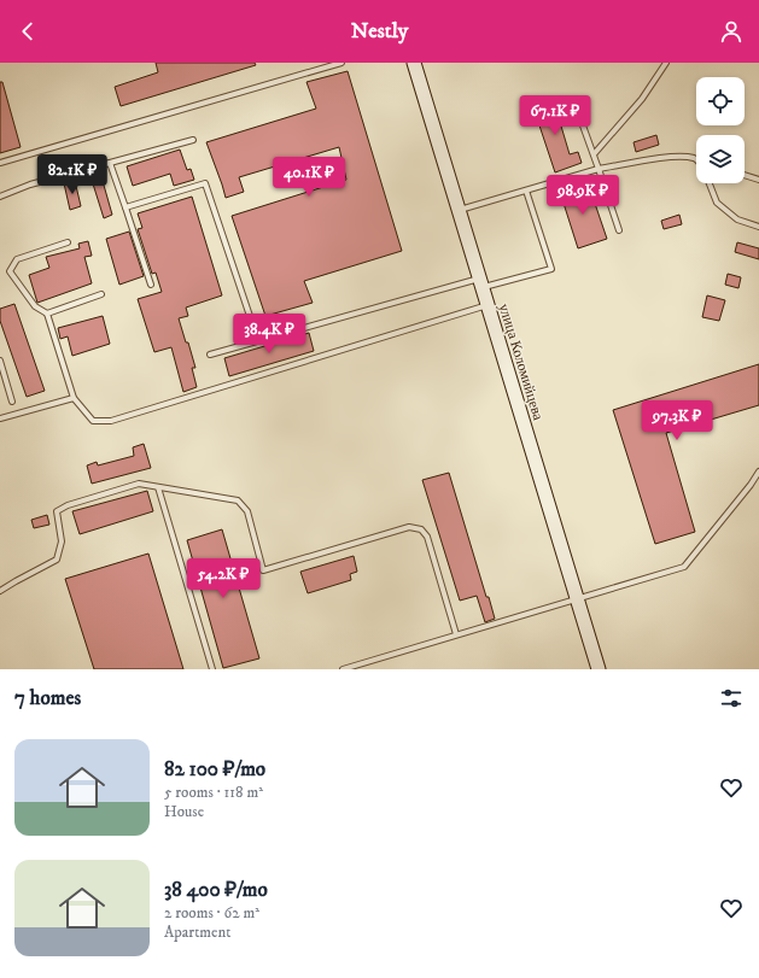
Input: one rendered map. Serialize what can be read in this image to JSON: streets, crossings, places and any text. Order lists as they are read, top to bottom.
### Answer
{
  "streets": {
    "street": ["улица Коломийцева"]
  },
  "page": {
    "header": "Nestly",
    "price": [
      "67.1K ₽",
      "82.1K ₽",
      "40.1K ₽",
      "98.9K ₽",
      "38.4K ₽",
      "97.3K ₽",
      "54.2K ₽"
    ],
    "heading": "7 homes",
    "list": [
      {
        "name": "82 100 ₽/mo",
        "note": "5 rooms · 118 m² · House"
      },
      {
        "name": "38 400 ₽/mo",
        "note": "2 rooms · 62 m² · Apartment"
      }
    ]
  }
}
